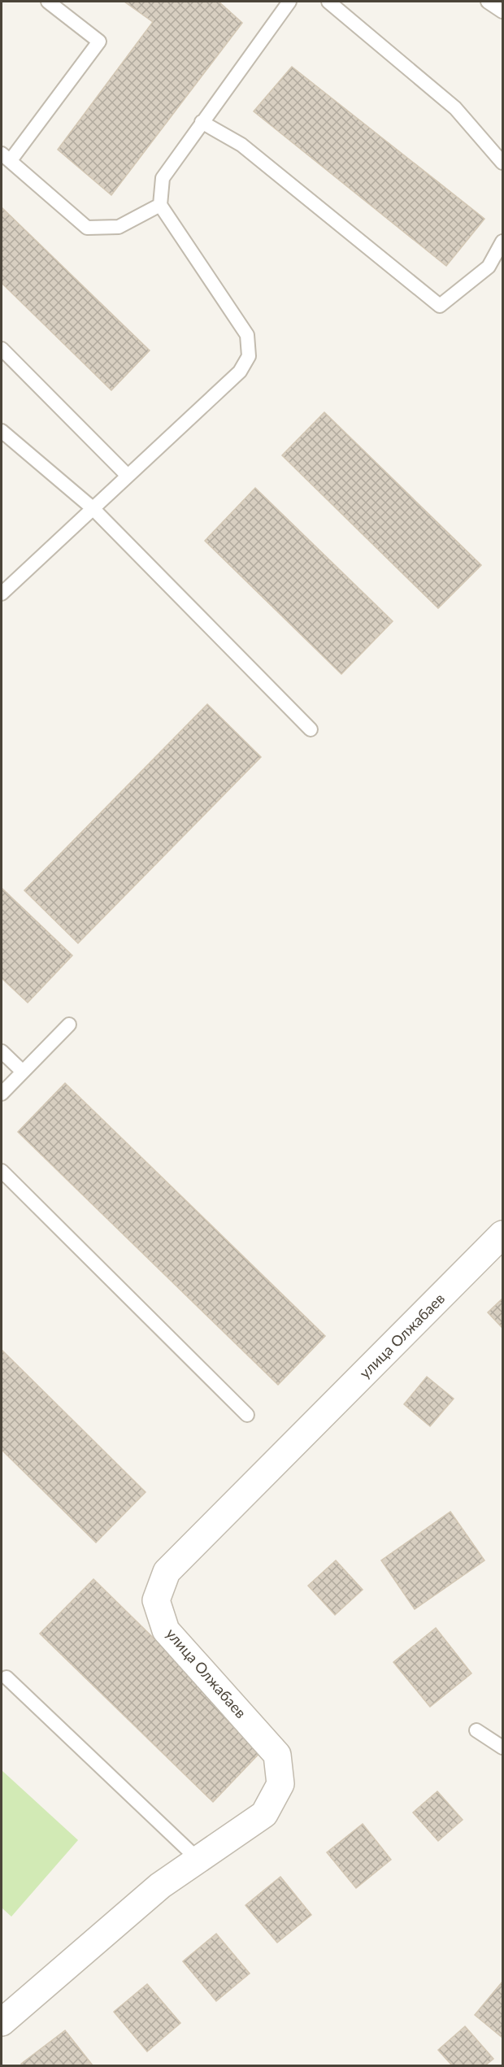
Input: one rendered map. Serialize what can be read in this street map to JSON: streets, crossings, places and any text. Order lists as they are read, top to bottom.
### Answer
{
  "streets": {
    "street": ["улица Олжабаев"]
  }
}
